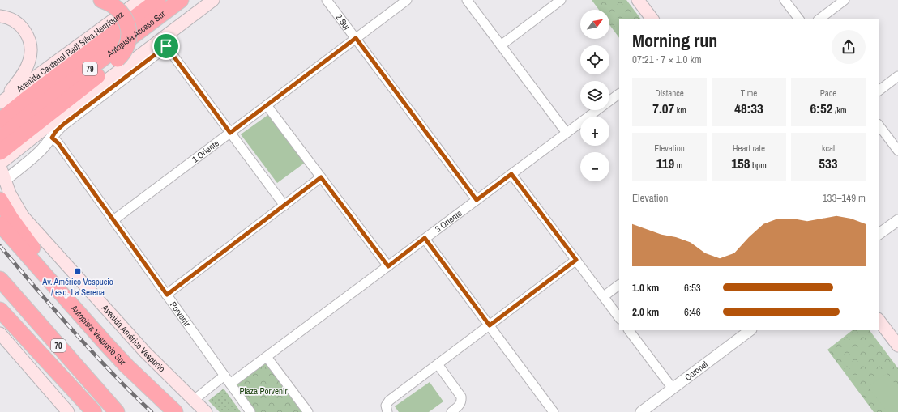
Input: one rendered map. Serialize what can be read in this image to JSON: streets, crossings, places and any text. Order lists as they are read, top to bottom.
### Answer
{
  "streets": {
    "highway": [
      "Autopista Acceso Sur",
      "79",
      "Autopista Vespucio Sur",
      "70"
    ],
    "main road": ["Avenida Cardenal Raúl Silva Henríquez", "Avenida Américo Vespucio"],
    "street": [
      "2 Sur",
      "1 Oriente",
      "3 Oriente",
      "Porvenir",
      "Coronel"
    ]
  },
  "crossings": [
    ["2 Sur", "1 Oriente"],
    ["2 Sur", "3 Oriente"],
    ["1 Oriente", "Porvenir"],
    ["3 Oriente", "Porvenir"]
  ],
  "parks": ["Plaza Porvenir"],
  "places": {
    "transit": ["Av. Américo Vespucio / esq. La Serena"]
  },
  "north": "top right",
  "page": {
    "map_buttons": ["+", "−"],
    "heading": ["Morning run", "07:21 · 7 × 1.0 km"],
    "stats": [
      ["Distance", "7.07 km"],
      ["Time", "48:33"],
      ["Pace", "6:52 /km"],
      ["Elevation", "119 m"],
      ["Heart rate", "158 bpm"],
      ["kcal", "533"]
    ],
    "chart": ["Elevation", "133–149 m"],
    "list": [
      {
        "name": "1.0 km",
        "note": "6:53"
      },
      {
        "name": "2.0 km",
        "note": "6:46"
      }
    ]
  }
}
